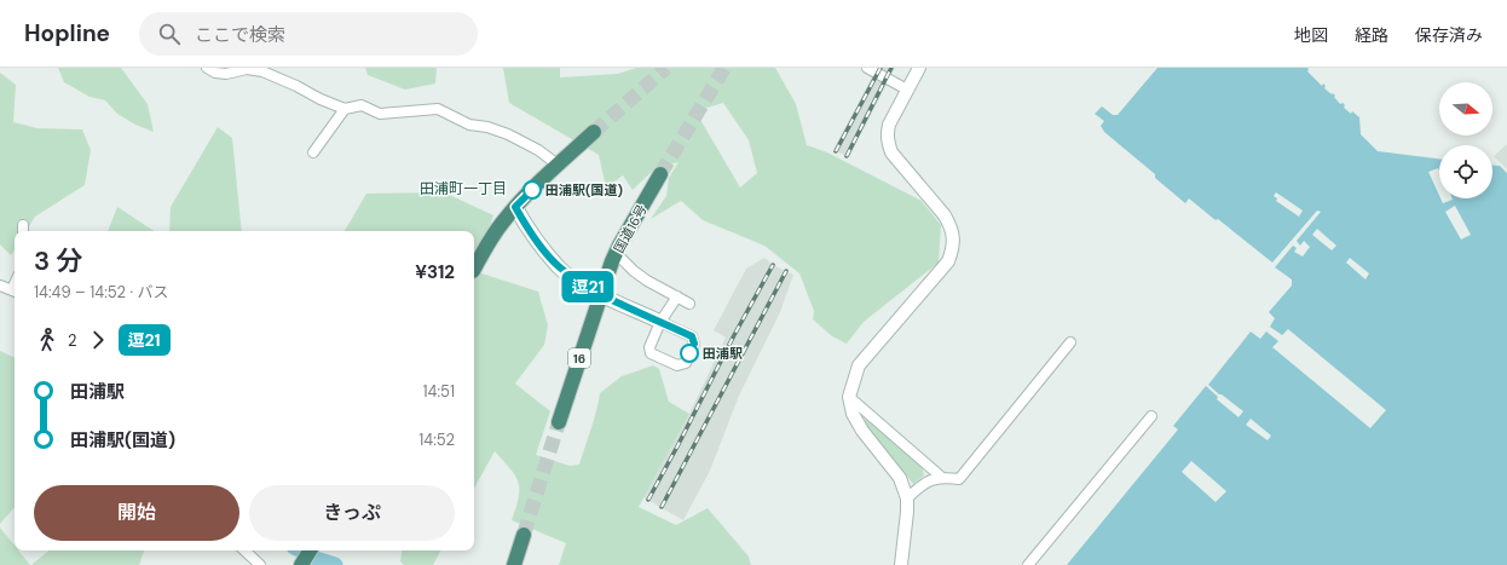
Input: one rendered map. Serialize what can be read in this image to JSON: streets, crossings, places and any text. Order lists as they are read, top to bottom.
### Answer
{
  "streets": {
    "highway": ["国道16号", "16"]
  },
  "districts": ["田浦町一丁目"],
  "places": ["田浦駅(国道)", "田浦駅"],
  "lines": ["bus line 逗21"],
  "north": "right",
  "page": {
    "header": "Hopline",
    "search": "ここで検索",
    "nav": ["地図", "経路", "保存済み"],
    "on_map": "逗21",
    "heading": ["3 分", "14:49 – 14:52 · バス", "¥312"],
    "legs": ["2", "逗21"],
    "list": [
      {
        "name": "田浦駅",
        "value": "14:51"
      },
      {
        "name": "田浦駅(国道)",
        "value": "14:52"
      }
    ],
    "buttons": ["開始", "きっぷ"]
  }
}
